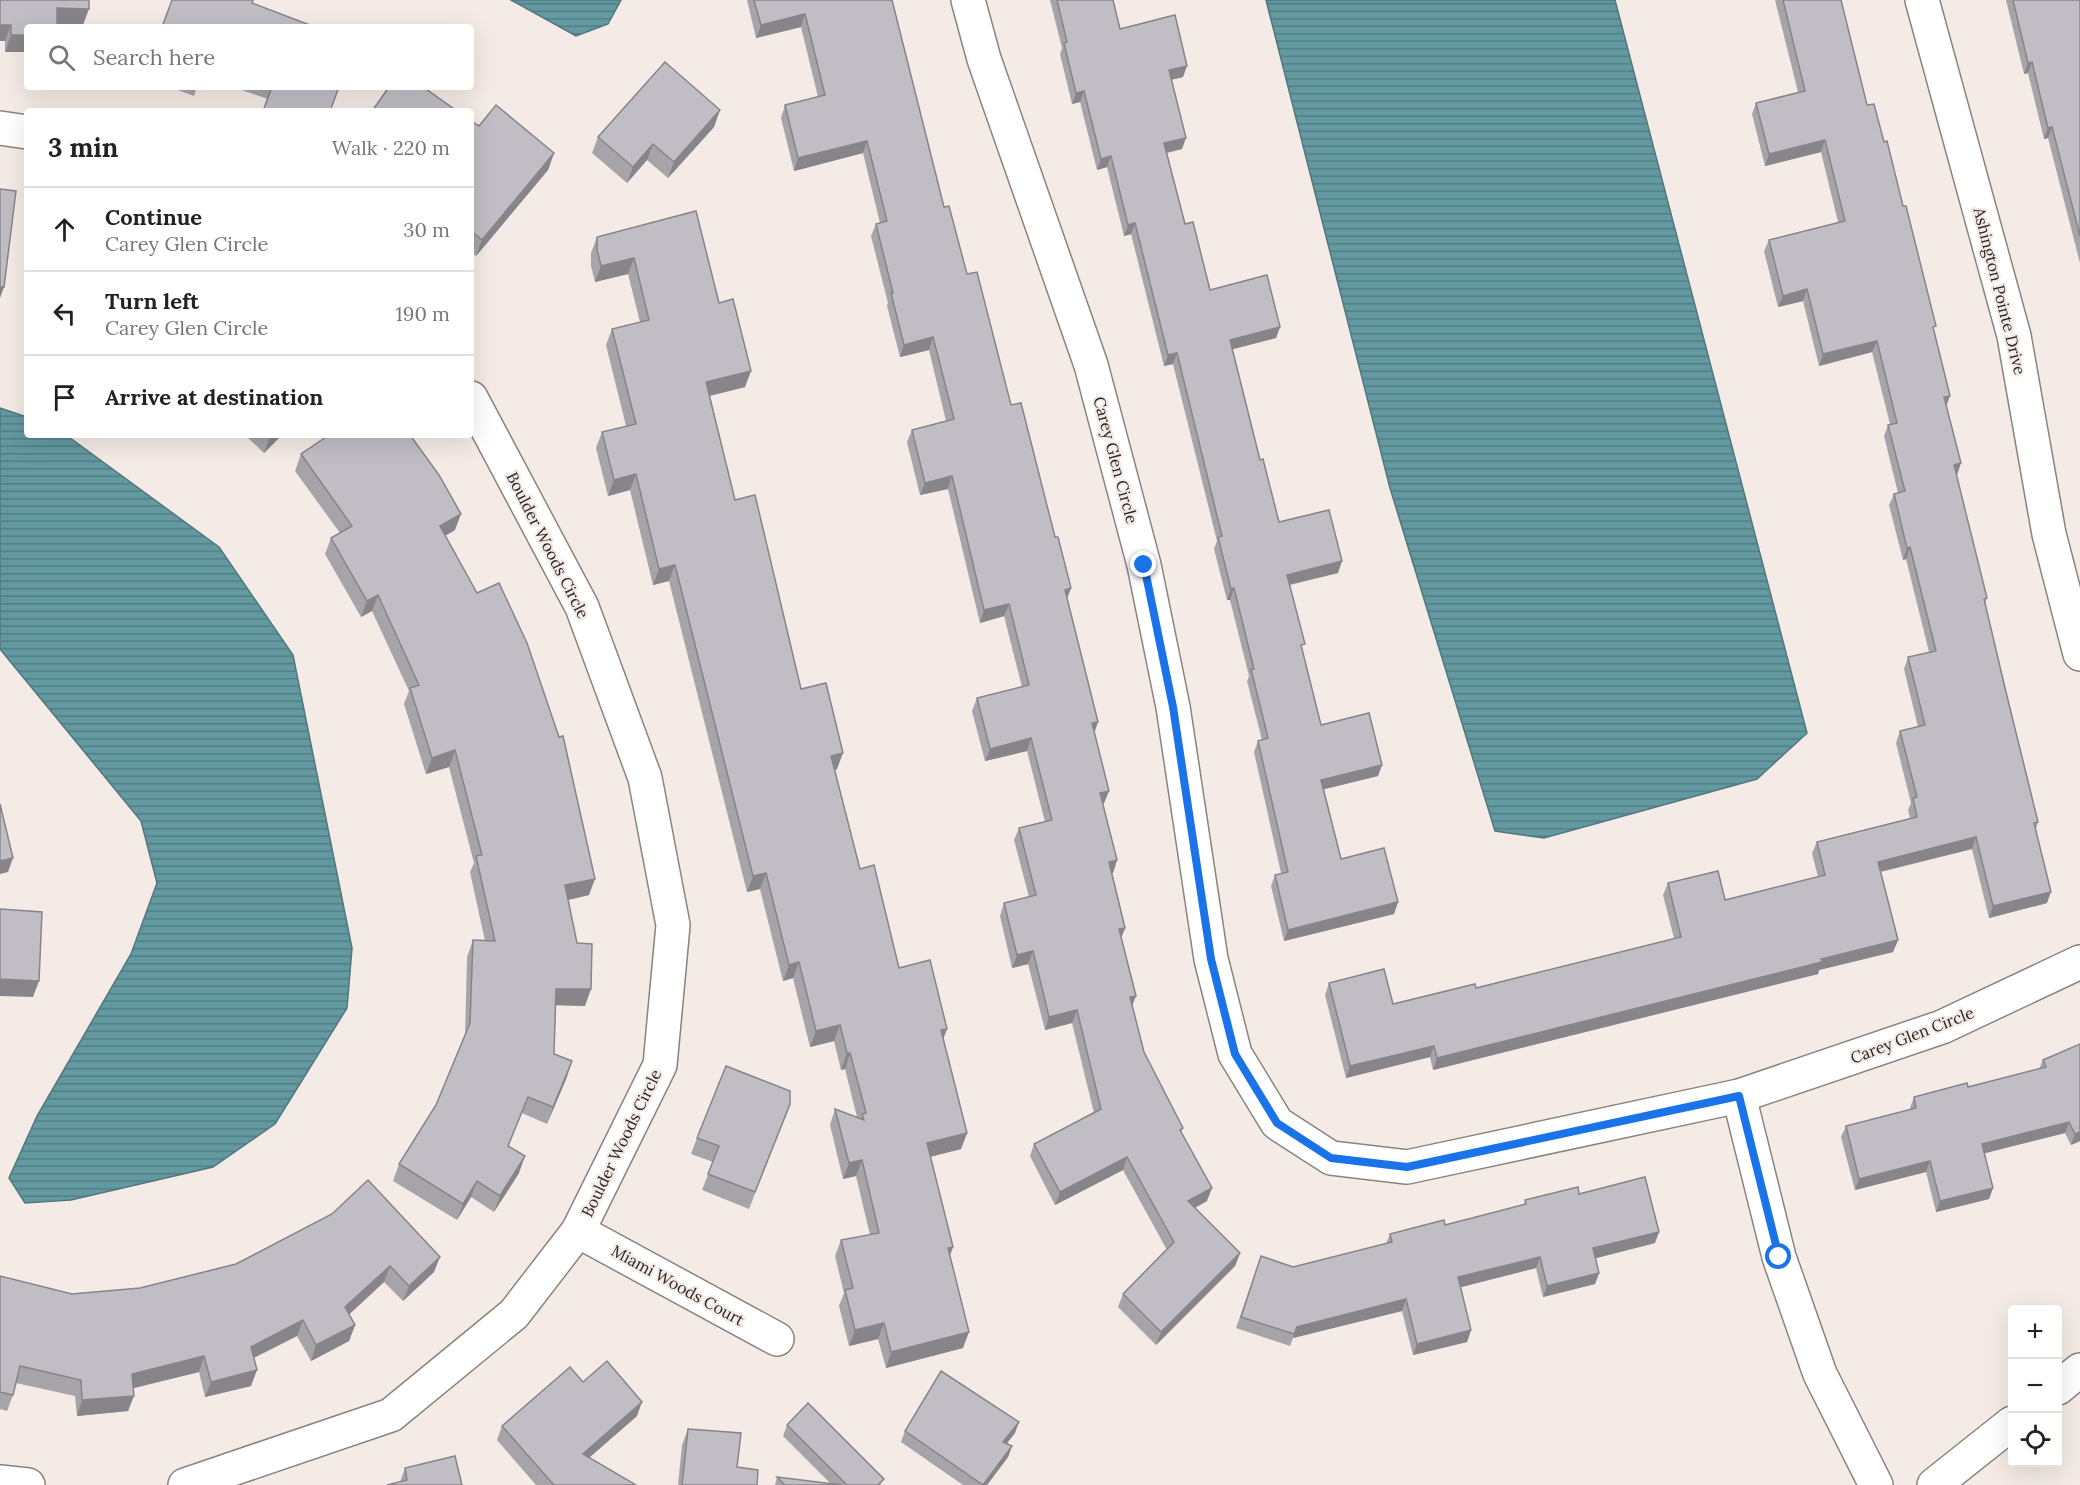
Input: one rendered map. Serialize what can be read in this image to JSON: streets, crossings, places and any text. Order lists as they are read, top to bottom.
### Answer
{
  "streets": {
    "street": [
      "Ashington Pointe Drive",
      "Carey Glen Circle",
      "Boulder Woods Circle",
      "Miami Woods Court"
    ]
  },
  "crossings": [
    ["Boulder Woods Circle", "Miami Woods Court"]
  ],
  "page": {
    "search": "Search here",
    "heading": ["3 min", "Walk · 220 m"],
    "list": [
      ["Continue", "Carey Glen Circle", "30 m"],
      ["Turn left", "Carey Glen Circle", "190 m"],
      "Arrive at destination"
    ],
    "map_buttons": ["+", "−"]
  }
}
